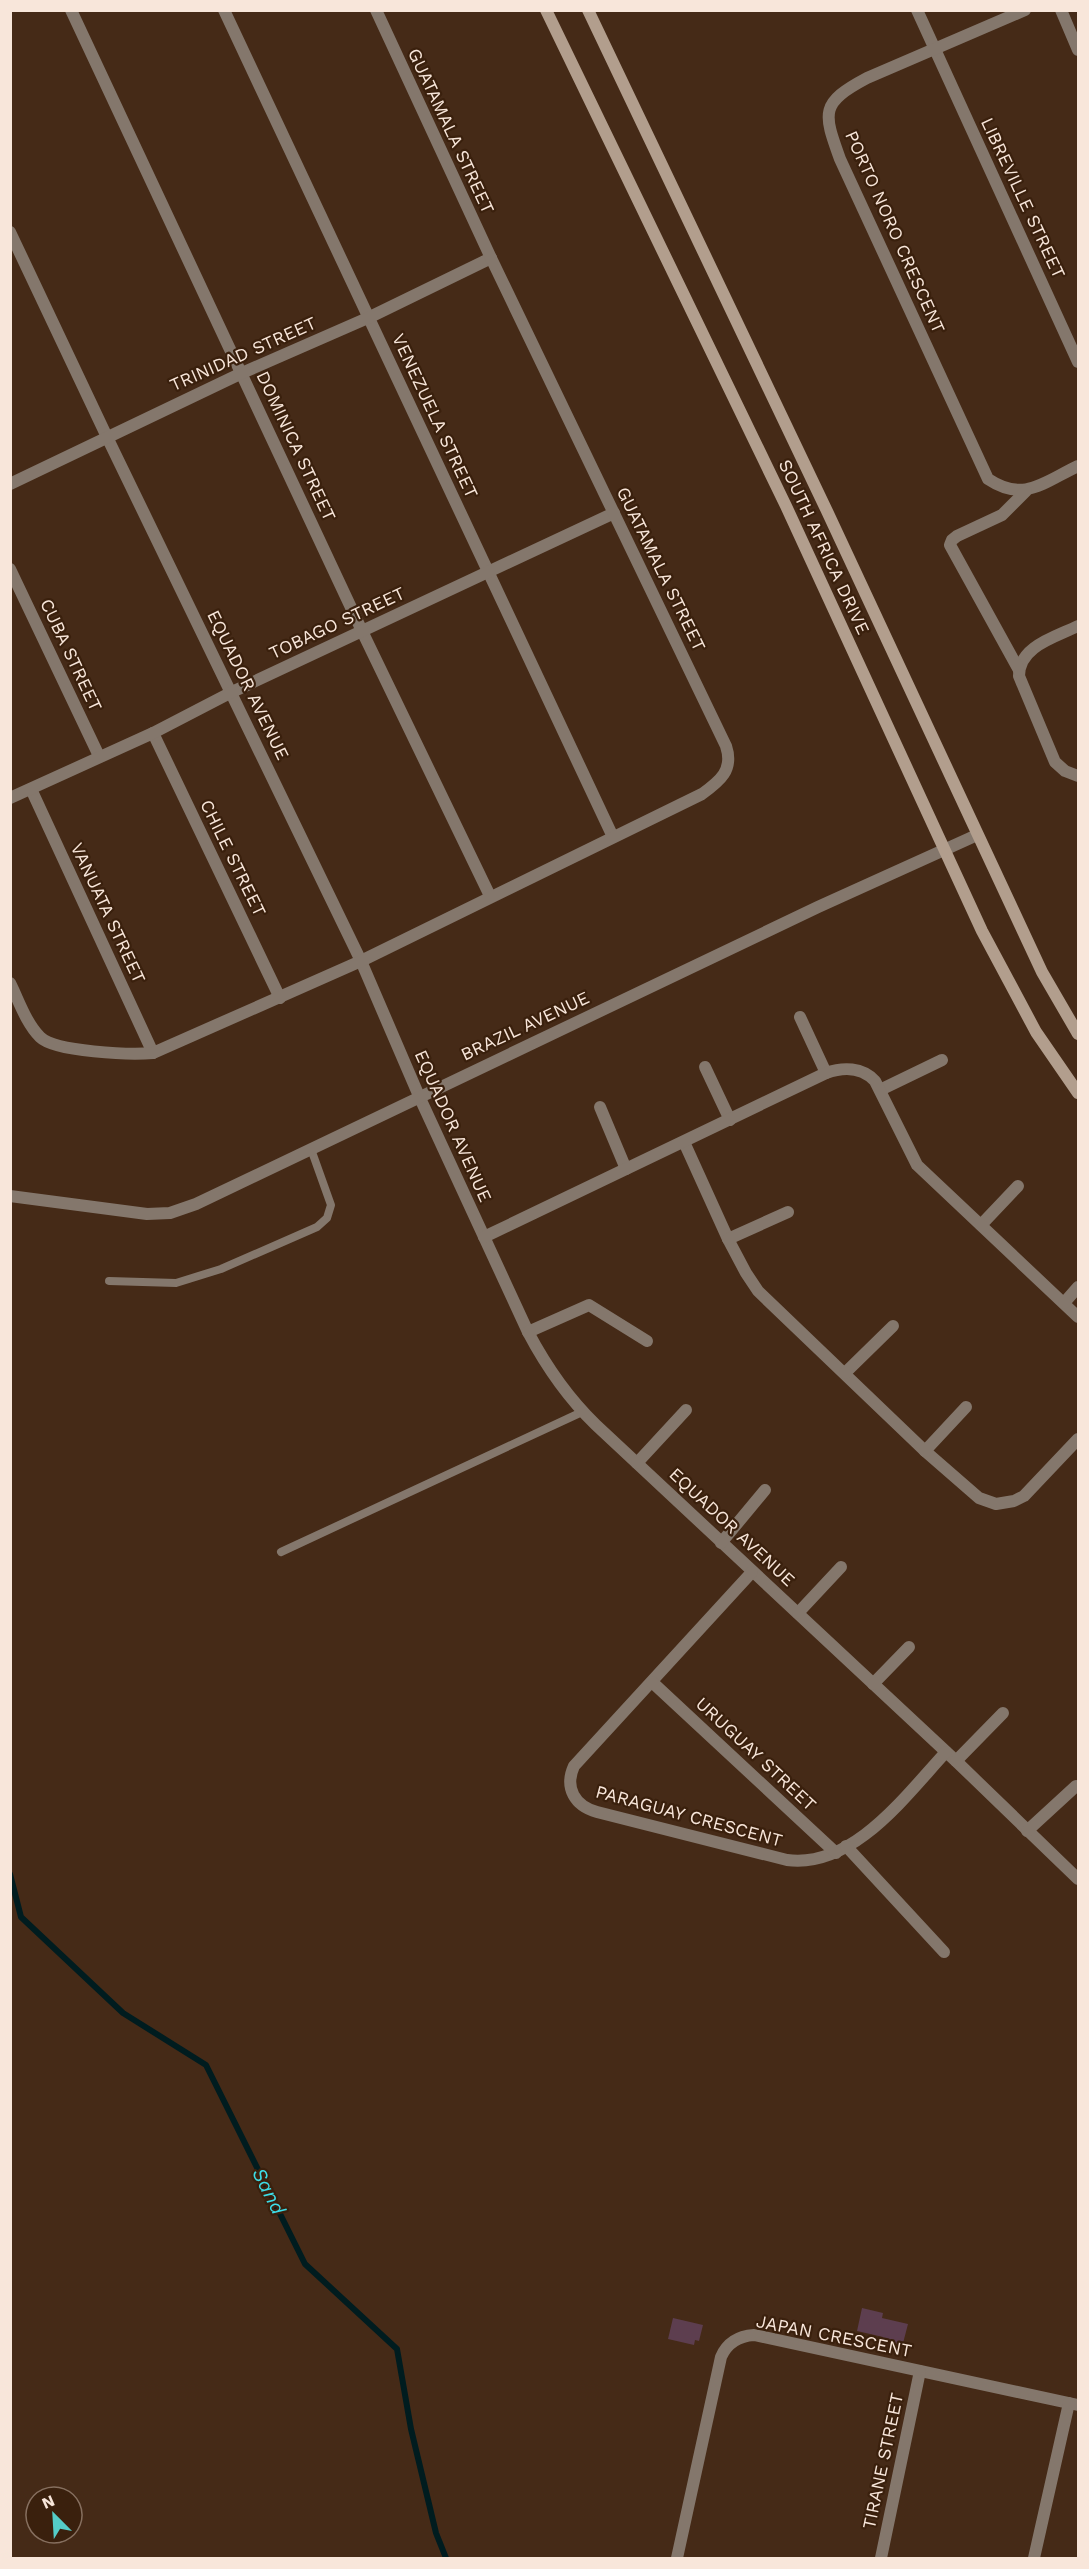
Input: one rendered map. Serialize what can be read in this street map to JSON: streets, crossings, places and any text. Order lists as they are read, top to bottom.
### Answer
{
  "streets": {
    "street": [
      "GUATAMALA STREET",
      "LIBREVILLE STREET",
      "PORTO NORO CRESCENT",
      "TRINIDAD STREET",
      "VENEZUELA STREET",
      "DOMINICA STREET",
      "SOUTH AFRICA DRIVE",
      "TOBAGO STREET",
      "CUBA STREET",
      "EQUADOR AVENUE",
      "CHILE STREET",
      "VANUATA STREET",
      "BRAZIL AVENUE",
      "URUGUAY STREET",
      "PARAGUAY CRESCENT",
      "JAPAN CRESCENT",
      "TIRANE STREET"
    ]
  },
  "crossings": [
    ["GUATAMALA STREET", "TRINIDAD STREET"],
    ["GUATAMALA STREET", "VENEZUELA STREET"],
    ["GUATAMALA STREET", "DOMINICA STREET"],
    ["GUATAMALA STREET", "TOBAGO STREET"],
    ["GUATAMALA STREET", "EQUADOR AVENUE"],
    ["LIBREVILLE STREET", "PORTO NORO CRESCENT"],
    ["TRINIDAD STREET", "VENEZUELA STREET"],
    ["TRINIDAD STREET", "DOMINICA STREET"],
    ["TRINIDAD STREET", "EQUADOR AVENUE"],
    ["VENEZUELA STREET", "TOBAGO STREET"],
    ["DOMINICA STREET", "TOBAGO STREET"],
    ["SOUTH AFRICA DRIVE", "BRAZIL AVENUE"],
    ["TOBAGO STREET", "CUBA STREET"],
    ["TOBAGO STREET", "EQUADOR AVENUE"],
    ["TOBAGO STREET", "CHILE STREET"],
    ["TOBAGO STREET", "VANUATA STREET"],
    ["EQUADOR AVENUE", "BRAZIL AVENUE"],
    ["EQUADOR AVENUE", "PARAGUAY CRESCENT"],
    ["URUGUAY STREET", "PARAGUAY CRESCENT"],
    ["JAPAN CRESCENT", "TIRANE STREET"]
  ],
  "water": ["Sand"],
  "north": "top left"
}
